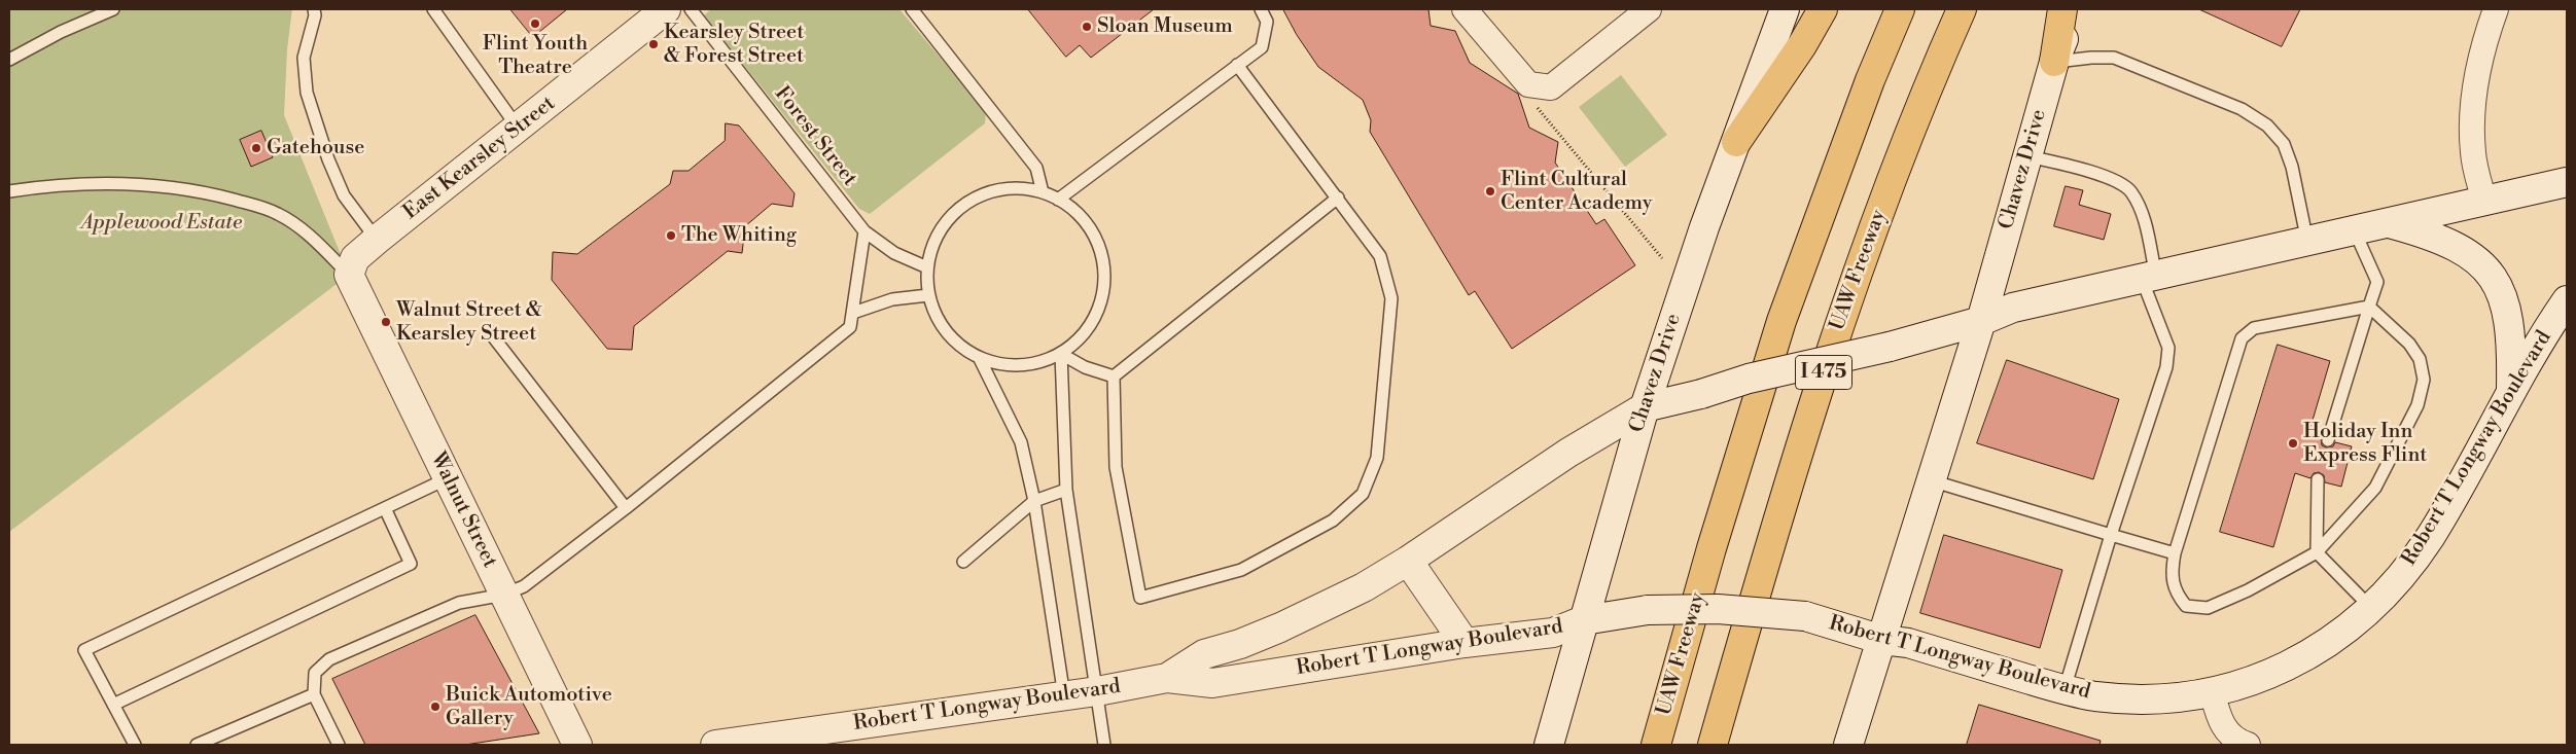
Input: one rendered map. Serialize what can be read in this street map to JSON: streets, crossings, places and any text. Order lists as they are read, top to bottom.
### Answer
{
  "streets": {
    "highway": ["UAW Freeway", "I 475"],
    "main road": [
      "East Kearsley Street",
      "Chavez Drive",
      "Robert T Longway Boulevard",
      "Walnut Street"
    ],
    "lane": ["Forest Street"]
  },
  "crossings": [
    ["East Kearsley Street", "Walnut Street"],
    ["Chavez Drive", "Robert T Longway Boulevard"]
  ],
  "parks": ["Applewood Estate"],
  "places": [
    "Flint Youth Theatre",
    "Sloan Museum",
    "Kearsley Street & Forest Street",
    "Gatehouse",
    "Flint Cultural Center Academy",
    "The Whiting",
    "Walnut Street & Kearsley Street",
    "Holiday Inn Express Flint",
    "Buick Automotive Gallery"
  ]
}
